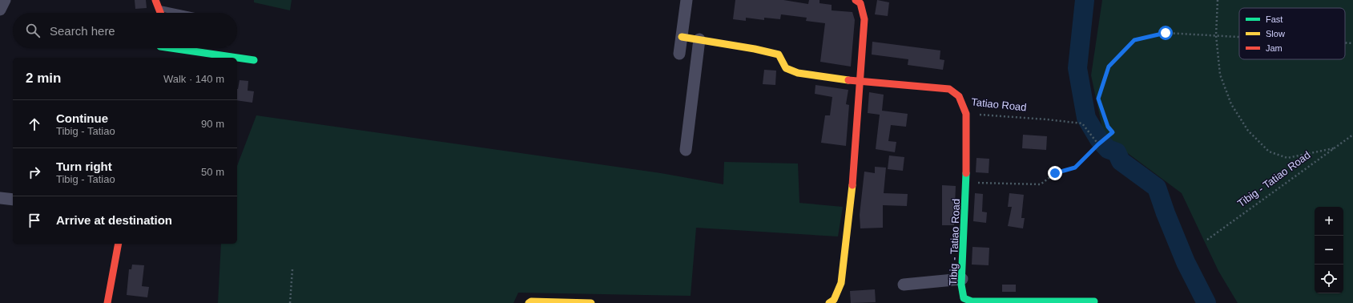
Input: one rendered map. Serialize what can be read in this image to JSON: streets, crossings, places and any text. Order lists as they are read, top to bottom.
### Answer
{
  "streets": {
    "street": ["Tatiao Road", "Tibig - Tatiao Road"]
  },
  "crossings": [
    ["Tatiao Road", "Tibig - Tatiao Road"]
  ],
  "legend": ["Fast", "Slow", "Jam"],
  "page": {
    "search": "Search here",
    "heading": ["2 min", "Walk · 140 m"],
    "list": [
      ["Continue", "Tibig - Tatiao", "90 m"],
      ["Turn right", "Tibig - Tatiao", "50 m"],
      "Arrive at destination"
    ],
    "map_buttons": ["+", "−"]
  }
}
